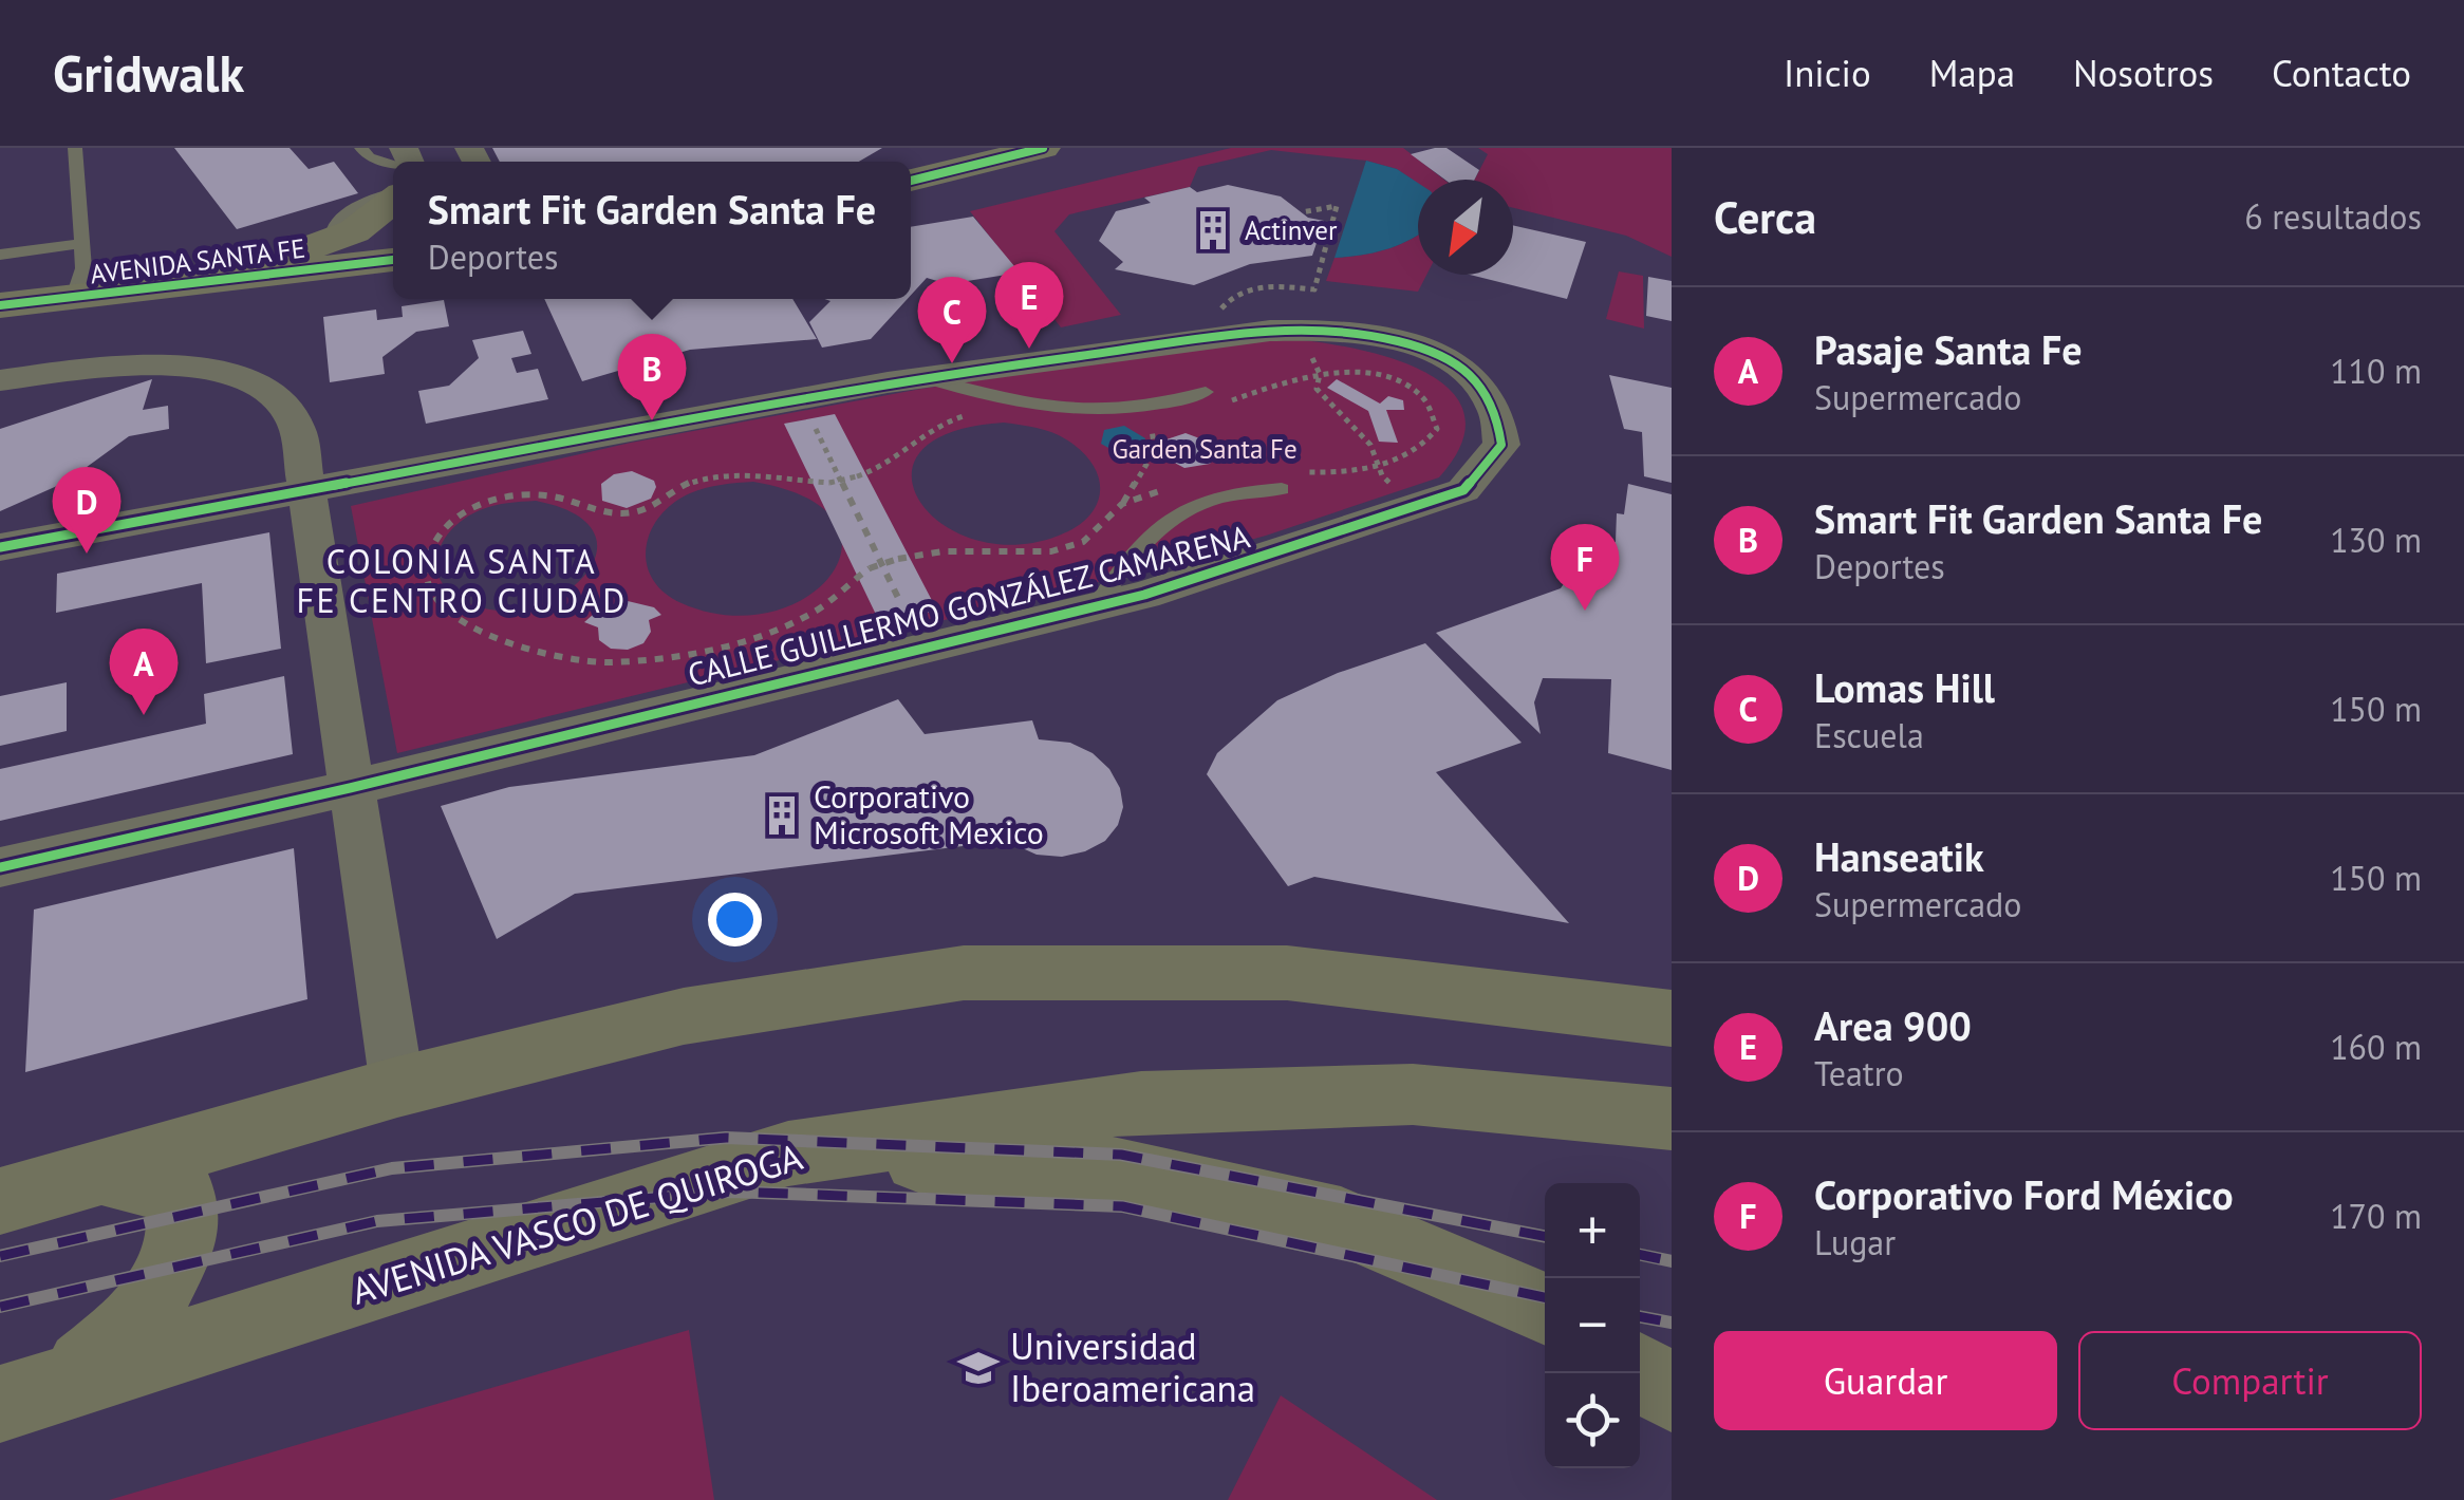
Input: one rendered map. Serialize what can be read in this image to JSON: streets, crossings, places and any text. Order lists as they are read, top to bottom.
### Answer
{
  "streets": {
    "main road": ["AVENIDA SANTA FE", "AVENIDA VASCO DE QUIROGA"],
    "street": ["CALLE GUILLERMO GONZÁLEZ CAMARENA"]
  },
  "districts": ["COLONIA SANTA FE CENTRO CIUDAD"],
  "parks": ["Garden Santa Fe"],
  "places": {
    "building": ["Actinver", "Corporativo Microsoft Mexico"],
    "school or university": ["Universidad Iberoamericana"]
  },
  "north": "bottom left",
  "page": {
    "header": "Gridwalk",
    "nav": [
      "Inicio",
      "Mapa",
      "Nosotros",
      "Contacto"
    ],
    "heading": ["Cerca", "6 resultados"],
    "popup": ["Smart Fit Garden Santa Fe", "Deportes"],
    "pins": [
      "E",
      "C",
      "B",
      "D",
      "F",
      "A"
    ],
    "list": [
      {
        "mark": "A",
        "name": "Pasaje Santa Fe",
        "note": "Supermercado",
        "value": "110 m"
      },
      {
        "mark": "B",
        "name": "Smart Fit Garden Santa Fe",
        "note": "Deportes",
        "value": "130 m"
      },
      {
        "mark": "C",
        "name": "Lomas Hill",
        "note": "Escuela",
        "value": "150 m"
      },
      {
        "mark": "D",
        "name": "Hanseatik",
        "note": "Supermercado",
        "value": "150 m"
      },
      {
        "mark": "E",
        "name": "Area 900",
        "note": "Teatro",
        "value": "160 m"
      },
      {
        "mark": "F",
        "name": "Corporativo Ford México",
        "note": "Lugar",
        "value": "170 m"
      }
    ],
    "map_buttons": ["+", "−"],
    "buttons": ["Guardar", "Compartir"]
  }
}
